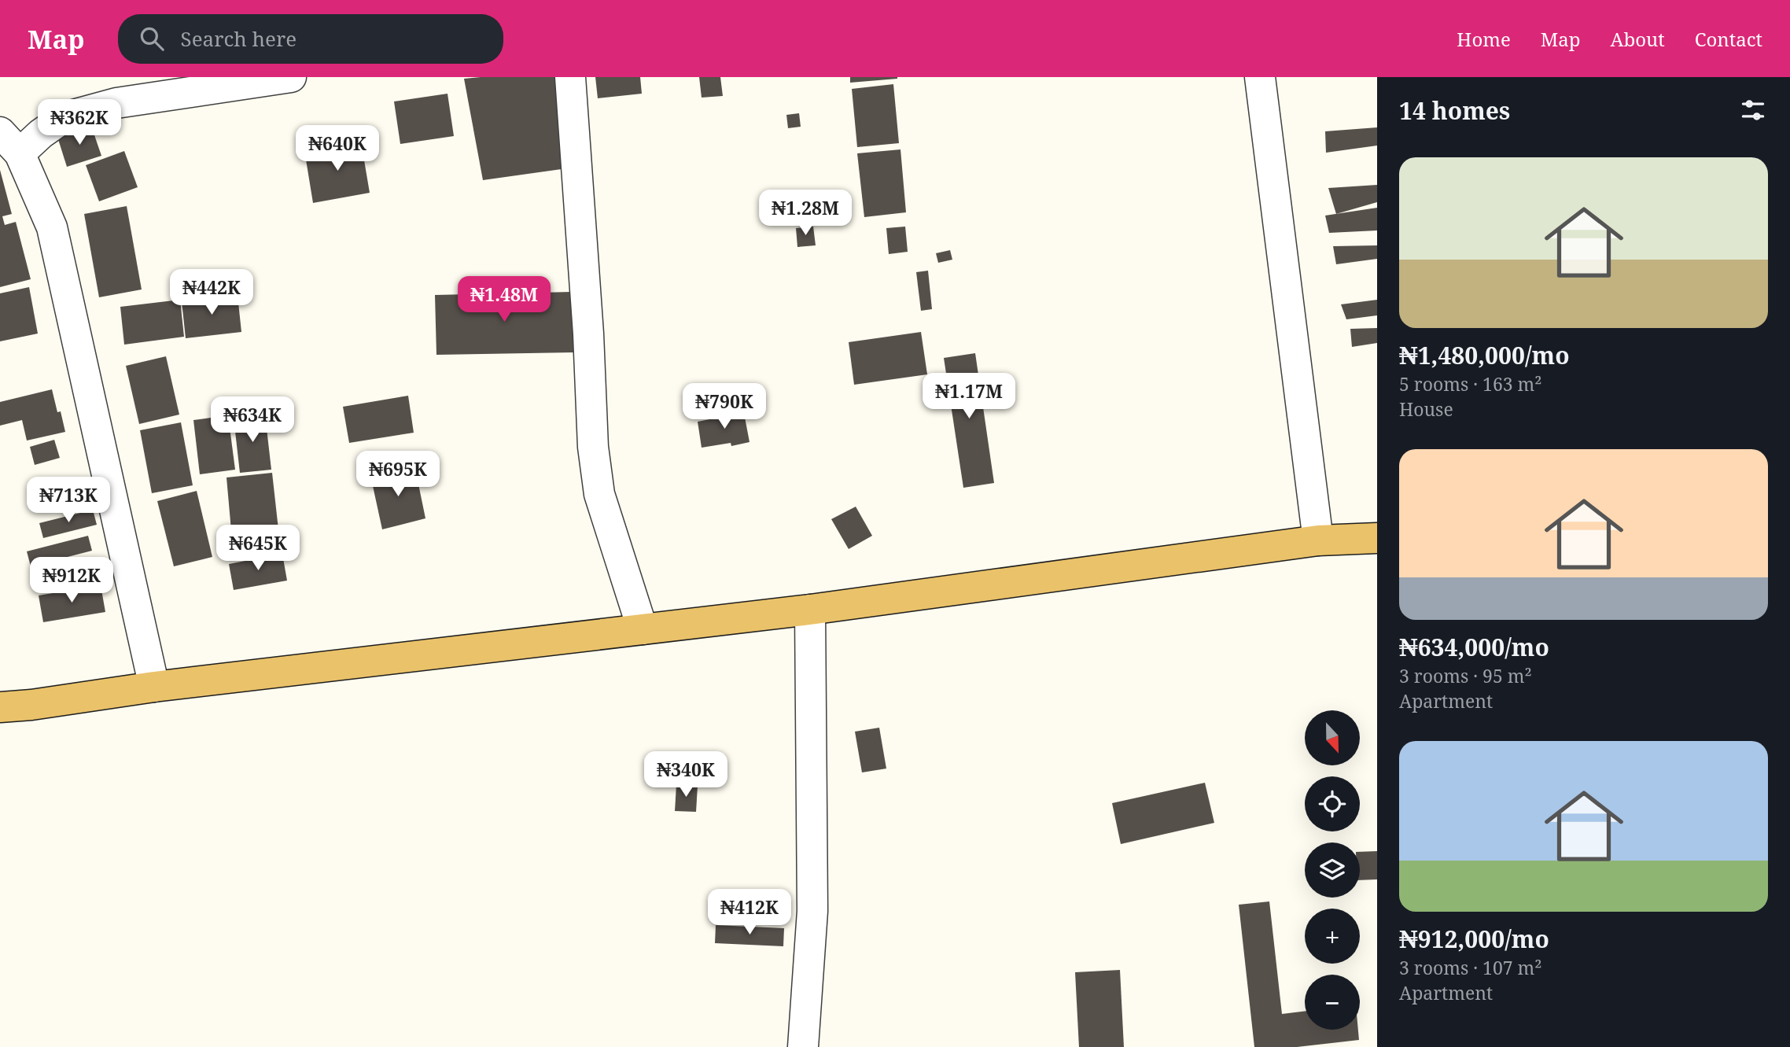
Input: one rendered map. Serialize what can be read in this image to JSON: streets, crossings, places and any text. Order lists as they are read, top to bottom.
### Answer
{
  "north": "bottom",
  "page": {
    "header": "Map",
    "search": "Search here",
    "nav": [
      "Home",
      "Map",
      "About",
      "Contact"
    ],
    "heading": "14 homes",
    "price": [
      "₦362K",
      "₦640K",
      "₦1.28M",
      "₦442K",
      "₦1.48M",
      "₦1.17M",
      "₦790K",
      "₦634K",
      "₦695K",
      "₦713K",
      "₦645K",
      "₦912K",
      "₦340K",
      "₦412K"
    ],
    "list": [
      {
        "name": "₦1,480,000/mo",
        "note": "5 rooms · 163 m² · House"
      },
      {
        "name": "₦634,000/mo",
        "note": "3 rooms · 95 m² · Apartment"
      },
      {
        "name": "₦912,000/mo",
        "note": "3 rooms · 107 m² · Apartment"
      }
    ],
    "map_buttons": ["+", "−"]
  }
}
